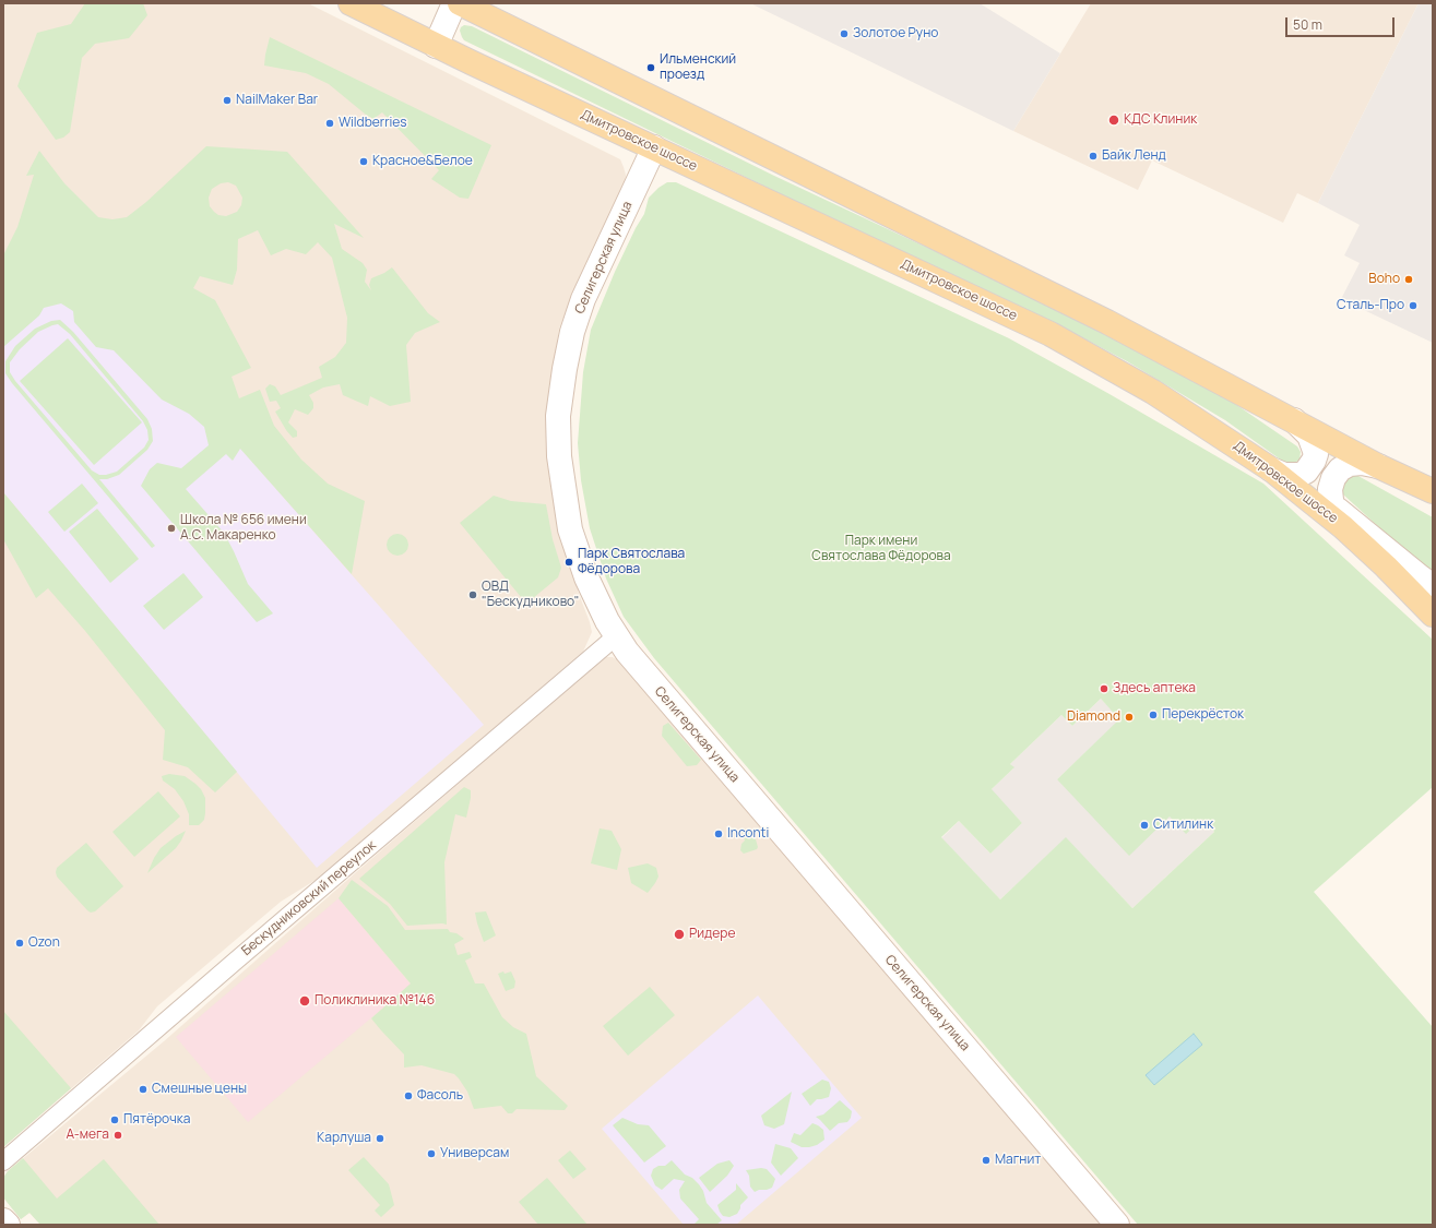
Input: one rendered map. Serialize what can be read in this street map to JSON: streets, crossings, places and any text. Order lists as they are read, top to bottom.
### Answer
{
  "streets": {
    "main road": ["Дмитровское шоссе"],
    "street": ["Селигерская улица", "Бескудниковский переулок"]
  },
  "crossings": [
    ["Дмитровское шоссе", "Селигерская улица"],
    ["Селигерская улица", "Бескудниковский переулок"]
  ],
  "parks": ["Парк имени Святослава Фёдорова"],
  "places": [
    "Золотое Руно",
    "Ильменский проезд",
    "NailMaker Bar",
    "КДС Клиник",
    "Wildberries",
    "Байк Ленд",
    "Красное&Белое",
    "Boho",
    "Сталь-Про",
    "Школа № 656 имени А.С. Макаренко",
    "Парк Святослава Фёдорова",
    "ОВД \"Бескудниково\"",
    "Здесь аптека",
    "Перекрёсток",
    "Diamond",
    "Ситилинк",
    "Inconti",
    "Ридере",
    "Ozon",
    "Поликлиника №146",
    "Смешные цены",
    "Фасоль",
    "Пятёрочка",
    "А-мега",
    "Карлуша",
    "Универсам",
    "Магнит"
  ],
  "scale_bar": "50 m"
}
